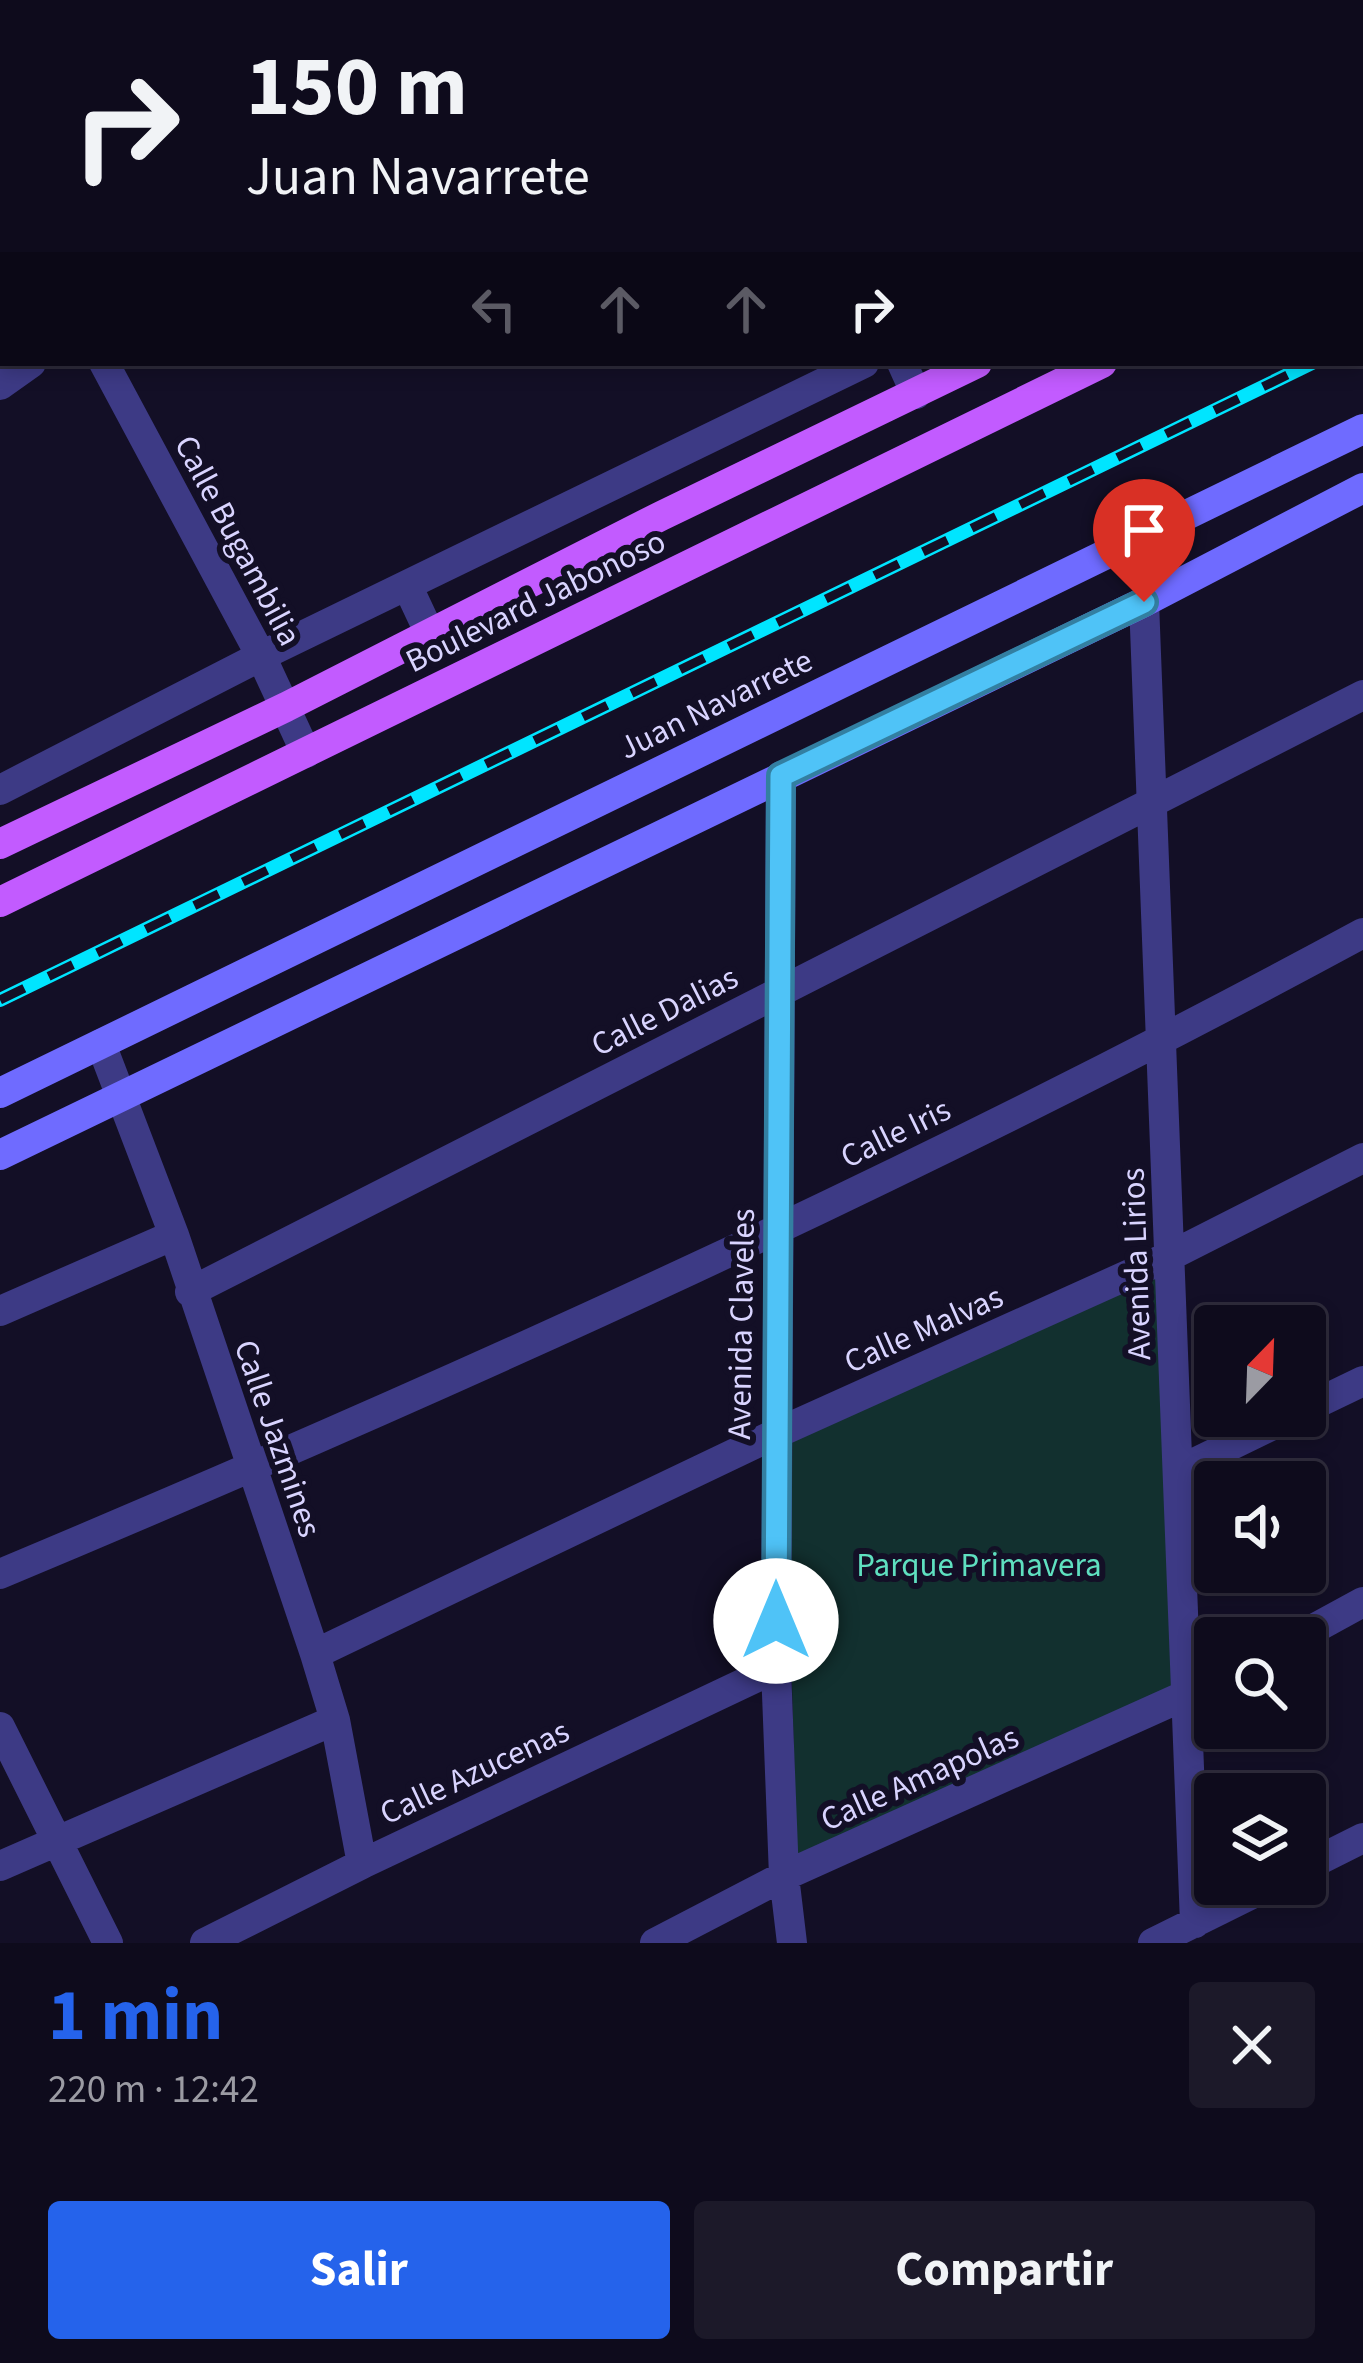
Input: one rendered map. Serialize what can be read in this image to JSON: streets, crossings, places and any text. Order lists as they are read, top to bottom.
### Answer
{
  "streets": {
    "main road": ["Boulevard Jabonoso", "Juan Navarrete"],
    "street": [
      "Calle Bugambilia",
      "Calle Dalias",
      "Calle Iris",
      "Avenida Lirios",
      "Avenida Claveles",
      "Calle Malvas",
      "Calle Jazmines",
      "Calle Azucenas",
      "Calle Amapolas"
    ]
  },
  "crossings": [
    ["Calle Bugambilia", "Boulevard Jabonoso"],
    ["Juan Navarrete", "Calle Jazmines"],
    ["Calle Dalias", "Avenida Lirios"],
    ["Calle Dalias", "Avenida Claveles"],
    ["Calle Dalias", "Calle Jazmines"],
    ["Calle Iris", "Avenida Lirios"],
    ["Calle Iris", "Avenida Claveles"],
    ["Calle Iris", "Calle Jazmines"],
    ["Avenida Lirios", "Calle Malvas"],
    ["Avenida Lirios", "Calle Amapolas"],
    ["Avenida Claveles", "Calle Malvas"],
    ["Avenida Claveles", "Calle Azucenas"],
    ["Avenida Claveles", "Calle Amapolas"],
    ["Calle Malvas", "Calle Jazmines"],
    ["Calle Jazmines", "Calle Azucenas"]
  ],
  "parks": ["Parque Primavera"],
  "north": "top right",
  "page": {
    "turn": ["150 m", "Juan Navarrete"],
    "heading": ["1 min", "220 m · 12:42"],
    "buttons": ["Salir", "Compartir"]
  }
}
